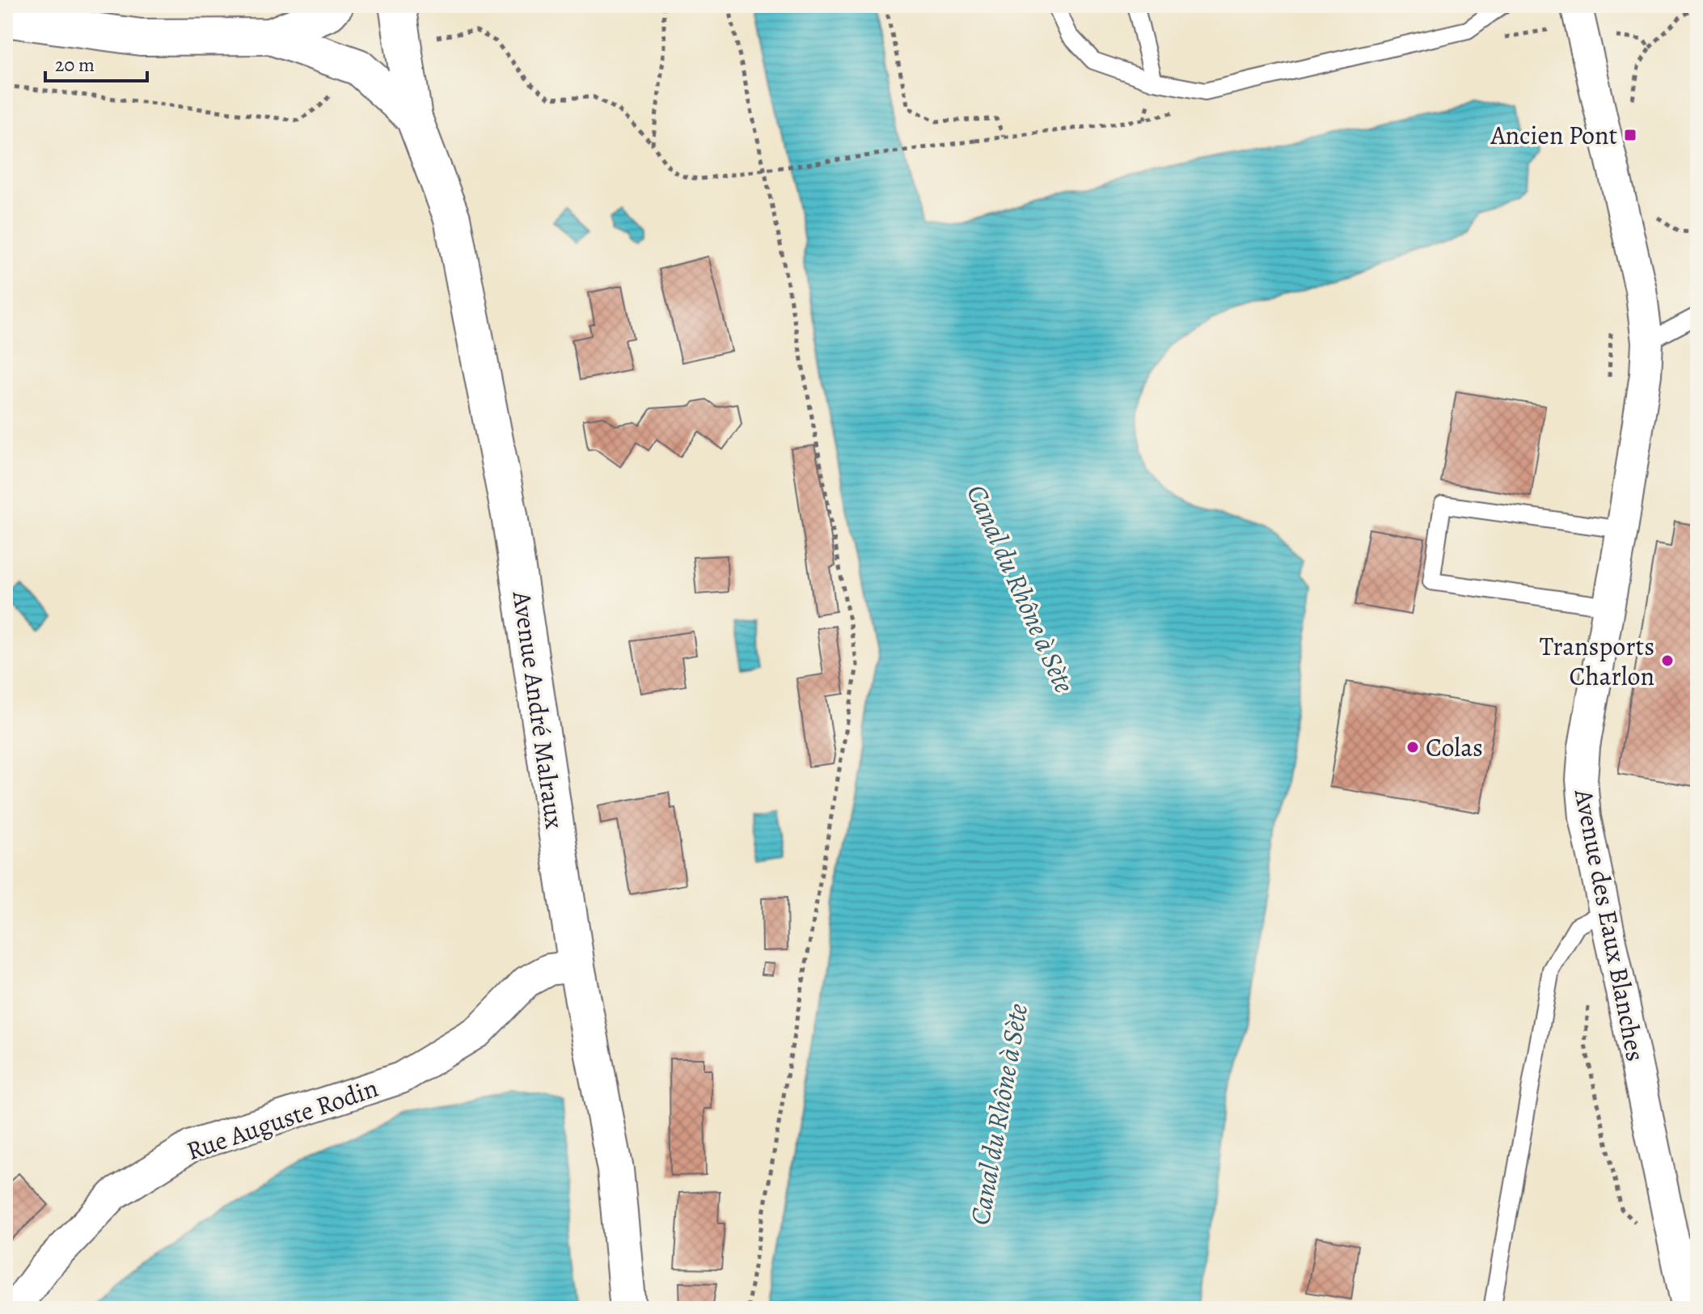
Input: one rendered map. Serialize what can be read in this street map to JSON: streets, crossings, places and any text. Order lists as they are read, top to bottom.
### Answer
{
  "streets": {
    "main road": ["Avenue André Malraux"],
    "street": ["Avenue des Eaux Blanches", "Rue Auguste Rodin"]
  },
  "crossings": [
    ["Avenue André Malraux", "Rue Auguste Rodin"]
  ],
  "water": ["Canal du Rhône à Sète"],
  "places": {
    "transit": ["Ancien Pont"],
    "other": ["Transports Charlon", "Colas"]
  },
  "scale_bar": "20 m"
}
